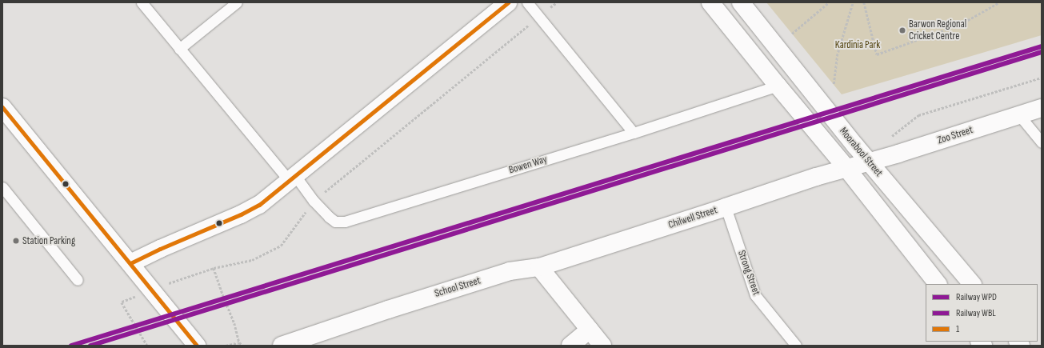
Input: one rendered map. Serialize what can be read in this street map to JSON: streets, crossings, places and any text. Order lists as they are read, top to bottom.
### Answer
{
  "streets": {
    "street": [
      "Zoo Street",
      "Moorabool Street",
      "Chilwell Street",
      "School Street"
    ],
    "lane": ["Bowen Way", "Strong Street"]
  },
  "crossings": [
    ["Zoo Street", "Moorabool Street"],
    ["Zoo Street", "Chilwell Street"],
    ["Moorabool Street", "Bowen Way"],
    ["Moorabool Street", "Chilwell Street"],
    ["Chilwell Street", "Strong Street"],
    ["Chilwell Street", "School Street"]
  ],
  "parks": ["Kardinia Park"],
  "places": ["Barwon Regional Cricket Centre", "Station Parking"],
  "lines": ["transit line 1", "rail line WPD", "rail line WBL"],
  "legend": ["Railway WPD", "Railway WBL", "1"]
}
